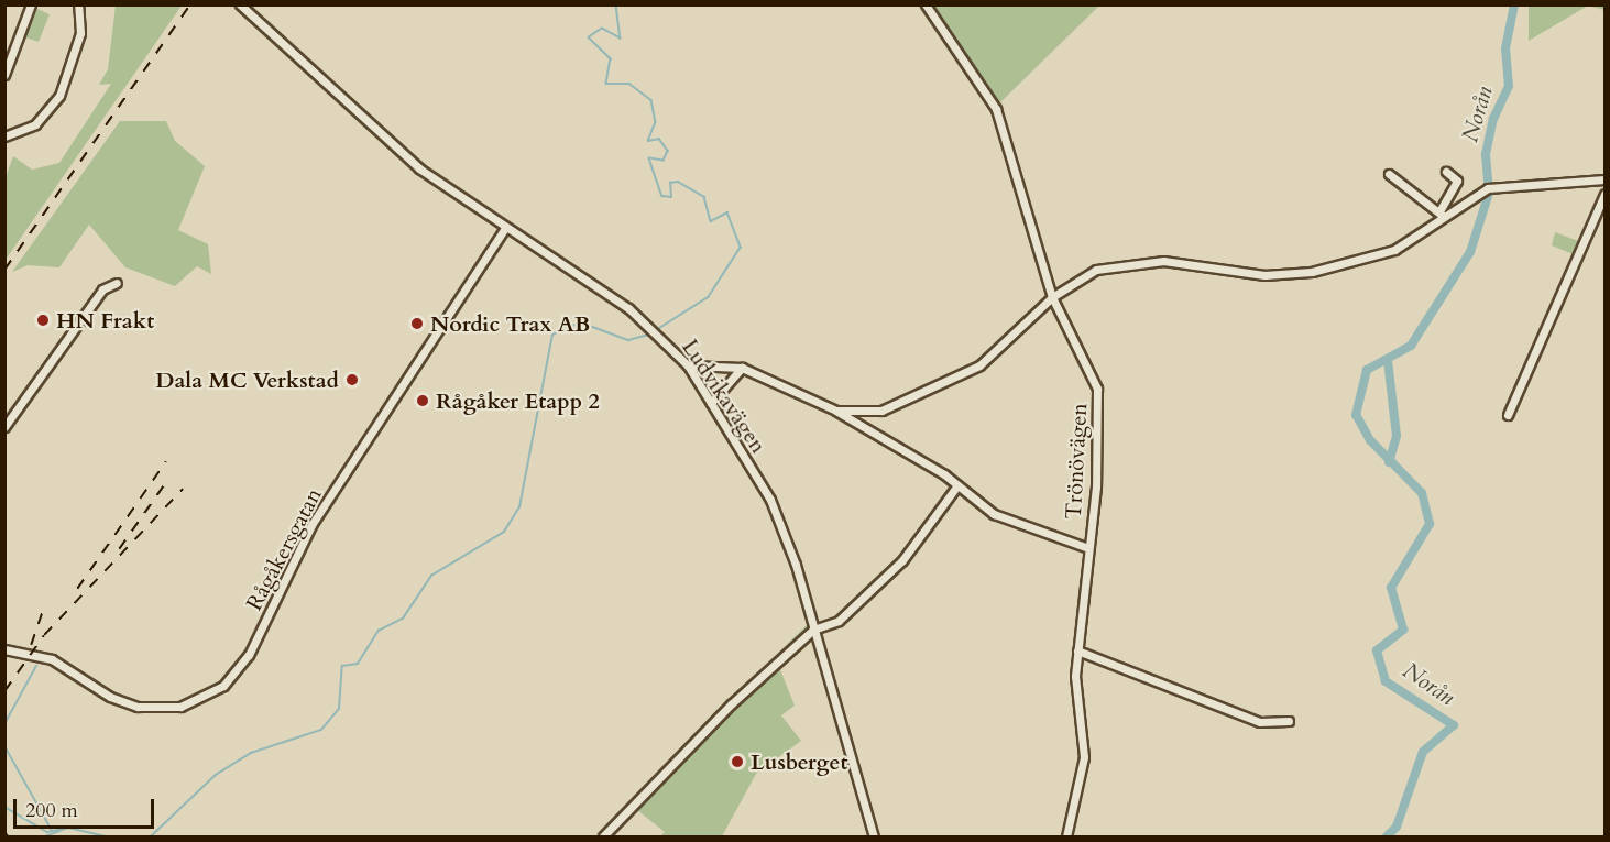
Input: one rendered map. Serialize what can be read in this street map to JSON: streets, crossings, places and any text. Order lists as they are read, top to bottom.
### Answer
{
  "streets": {
    "street": ["Ludvikavägen", "Trönövägen", "Rågåkersgatan"]
  },
  "crossings": [
    ["Ludvikavägen", "Rågåkersgatan"]
  ],
  "water": ["Norån"],
  "places": [
    "HN Frakt",
    "Nordic Trax AB",
    "Dala MC Verkstad",
    "Rågåker Etapp 2",
    "Lusberget"
  ],
  "scale_bar": "200 m"
}
